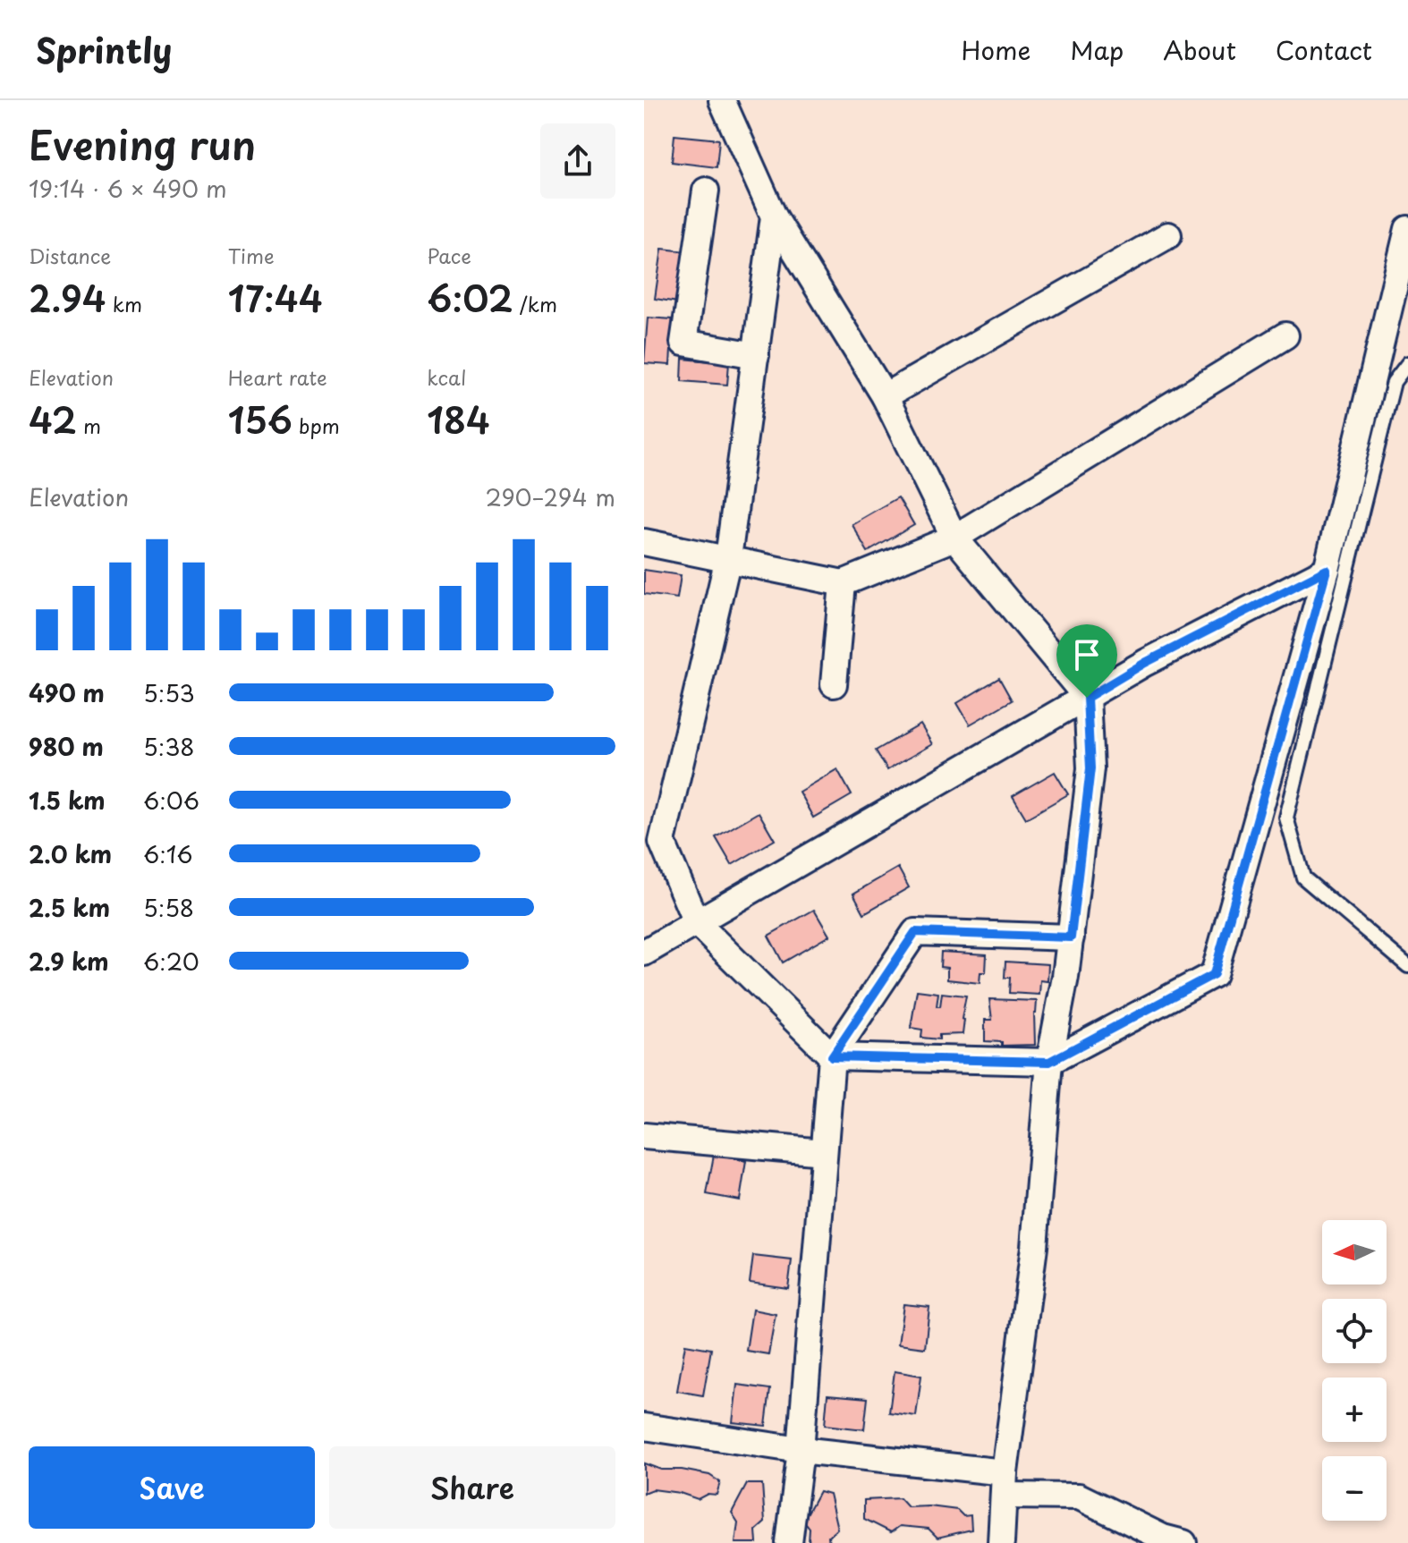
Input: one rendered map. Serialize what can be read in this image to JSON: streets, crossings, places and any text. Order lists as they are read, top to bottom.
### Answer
{
  "north": "left",
  "page": {
    "header": "Sprintly",
    "nav": [
      "Home",
      "Map",
      "About",
      "Contact"
    ],
    "heading": ["Evening run", "19:14 · 6 × 490 m"],
    "stats": [
      ["Distance", "2.94 km"],
      ["Time", "17:44"],
      ["Pace", "6:02 /km"],
      ["Elevation", "42 m"],
      ["Heart rate", "156 bpm"],
      ["kcal", "184"]
    ],
    "chart": ["Elevation", "290–294 m"],
    "list": [
      {
        "name": "490 m",
        "note": "5:53"
      },
      {
        "name": "980 m",
        "note": "5:38"
      },
      {
        "name": "1.5 km",
        "note": "6:06"
      },
      {
        "name": "2.0 km",
        "note": "6:16"
      },
      {
        "name": "2.5 km",
        "note": "5:58"
      },
      {
        "name": "2.9 km",
        "note": "6:20"
      }
    ],
    "map_buttons": ["+", "−"],
    "buttons": ["Save", "Share"]
  }
}
